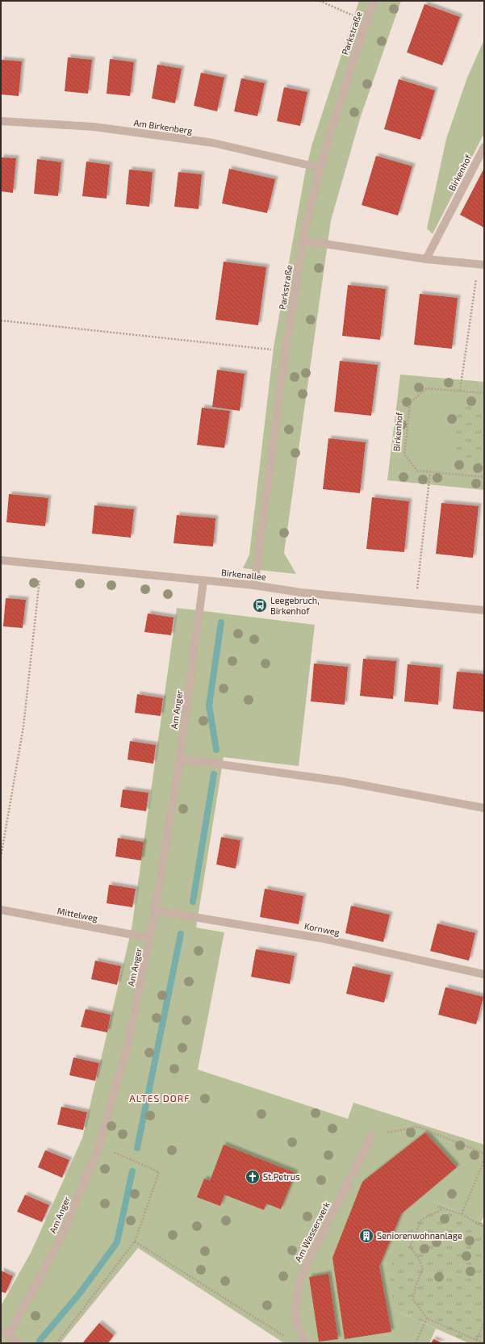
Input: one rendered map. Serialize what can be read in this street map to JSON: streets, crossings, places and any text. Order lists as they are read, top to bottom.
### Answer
{
  "streets": {
    "street": [
      "Parkstraße",
      "Am Birkenberg",
      "Birkenhof",
      "Birkenallee",
      "Am Anger",
      "Mittelweg",
      "Kornweg",
      "Am Wasserwerk"
    ]
  },
  "crossings": [
    ["Parkstraße", "Am Birkenberg"],
    ["Parkstraße", "Birkenallee"],
    ["Birkenallee", "Am Anger"],
    ["Am Anger", "Mittelweg"],
    ["Am Anger", "Kornweg"]
  ],
  "districts": ["ALTES DORF"],
  "places": {
    "bus stop": ["Leegebruch, Birkenhof"],
    "church": ["St.Petrus"],
    "building": ["Seniorenwohnanlage"]
  }
}
